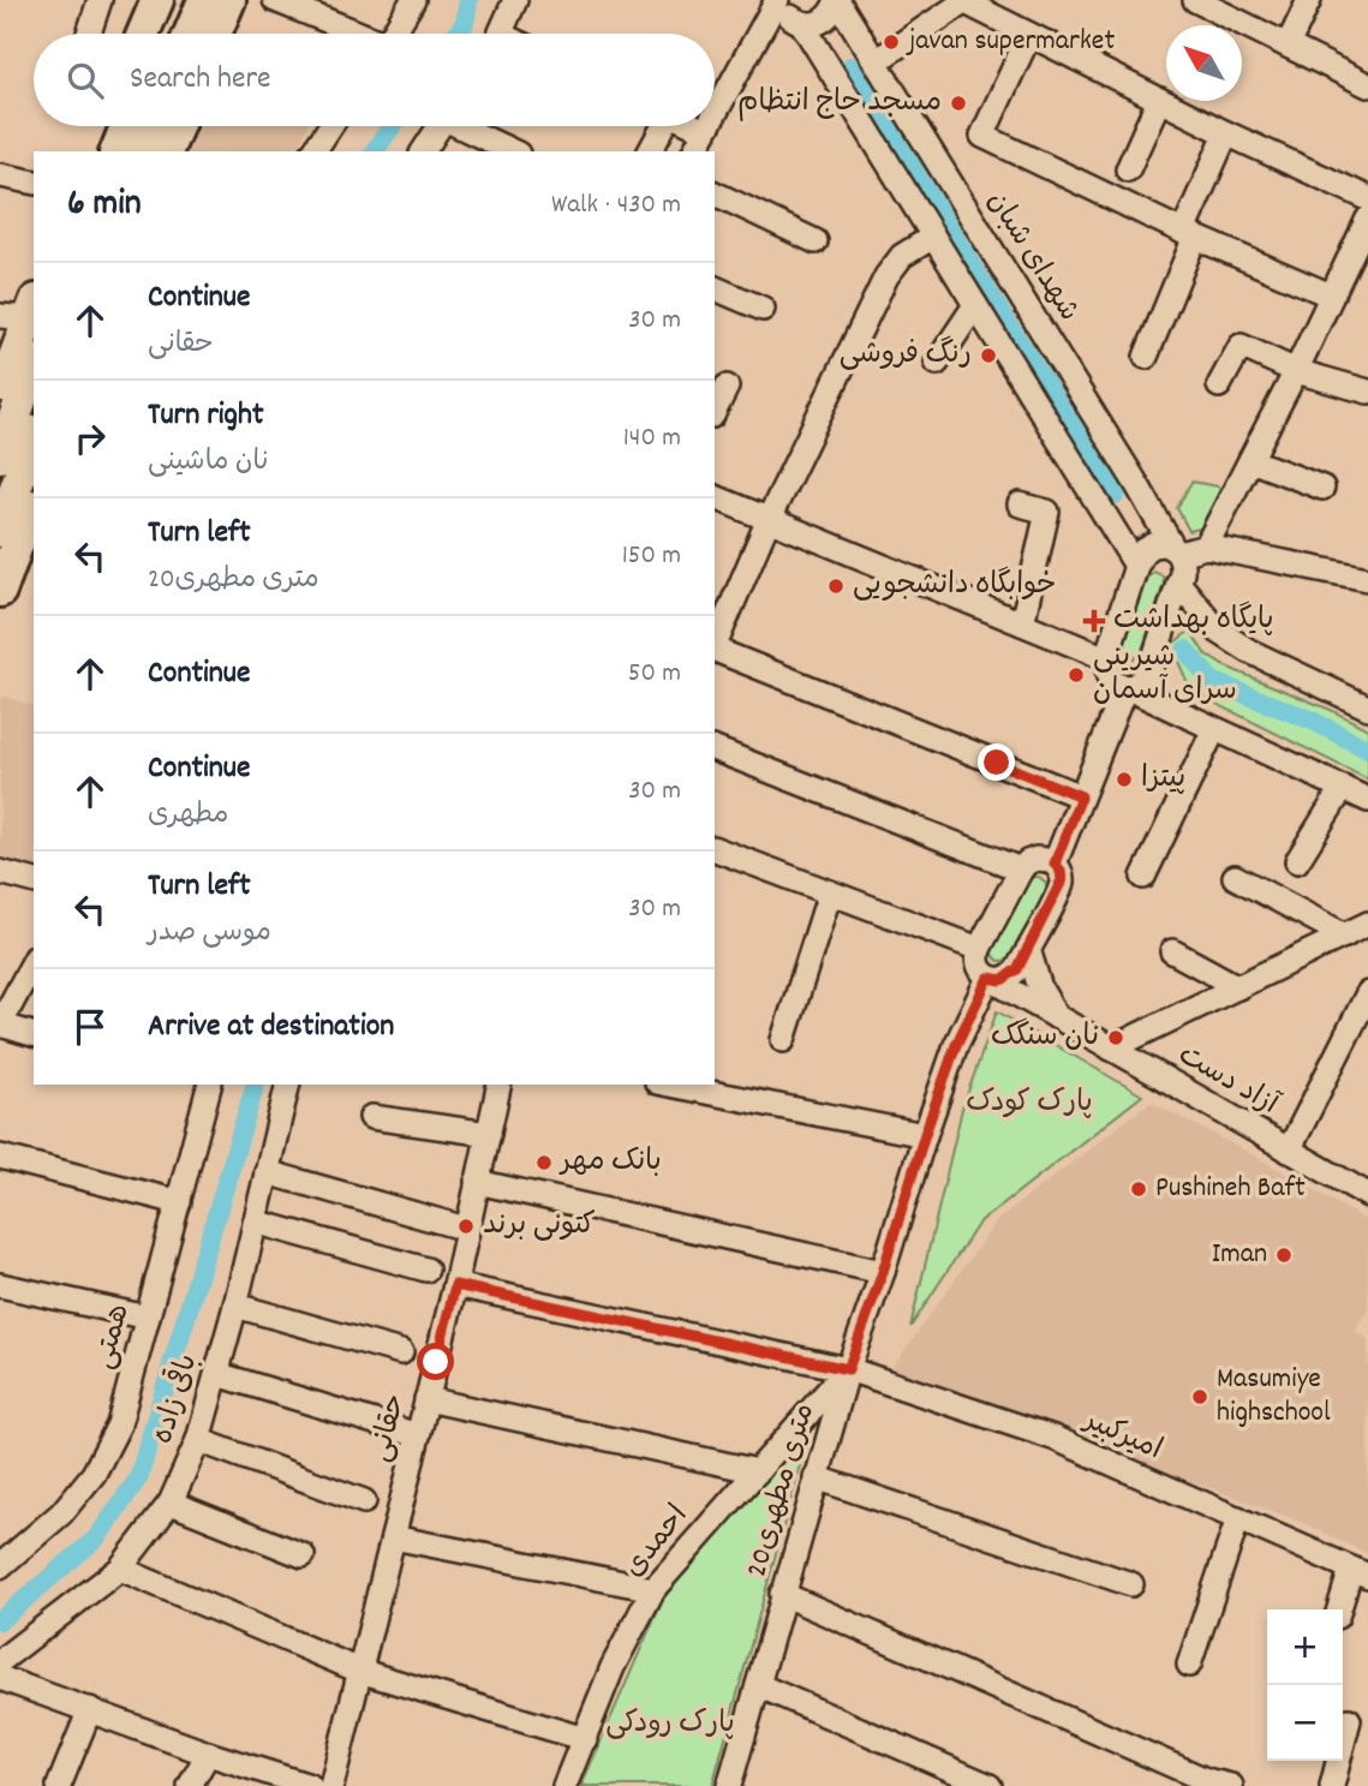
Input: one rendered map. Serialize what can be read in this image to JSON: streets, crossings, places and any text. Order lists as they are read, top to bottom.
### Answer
{
  "streets": {
    "street": [
      "شهدای شبان",
      "آزاد دست",
      "همتی",
      "باقی زاده",
      "حقانی",
      "امیرکبیر",
      "20متری مطهری",
      "احمدی"
    ]
  },
  "crossings": [
    ["آزاد دست", "20متری مطهری"],
    ["حقانی", "امیرکبیر"],
    ["امیرکبیر", "20متری مطهری"],
    ["امیرکبیر", "احمدی"],
    ["20متری مطهری", "احمدی"]
  ],
  "parks": ["پارک کودک", "پارک رودکی"],
  "places": {
    "other": [
      "javan supermarket",
      "مسجد حاج انتظام",
      "رنگ فروشی",
      "خوابگاه دانشجویی",
      "شیرینی سرای آسمان",
      "پیتزا",
      "نان سنگک",
      "بانک مهر",
      "Pushineh Baft",
      "کتونی برند",
      "Iman",
      "Masumiye highschool"
    ],
    "health": ["پایگاه بهداشت"]
  },
  "north": "top left",
  "page": {
    "search": "Search here",
    "heading": ["6 min", "Walk · 430 m"],
    "list": [
      ["Continue", "حقانی", "30 m"],
      ["Turn right", "نان ماشینی", "140 m"],
      ["Turn left", "20متری مطهری", "150 m"],
      ["Continue", "50 m"],
      ["Continue", "مطهری", "30 m"],
      ["Turn left", "موسی صدر", "30 m"],
      "Arrive at destination"
    ],
    "map_buttons": ["+", "−"]
  }
}
